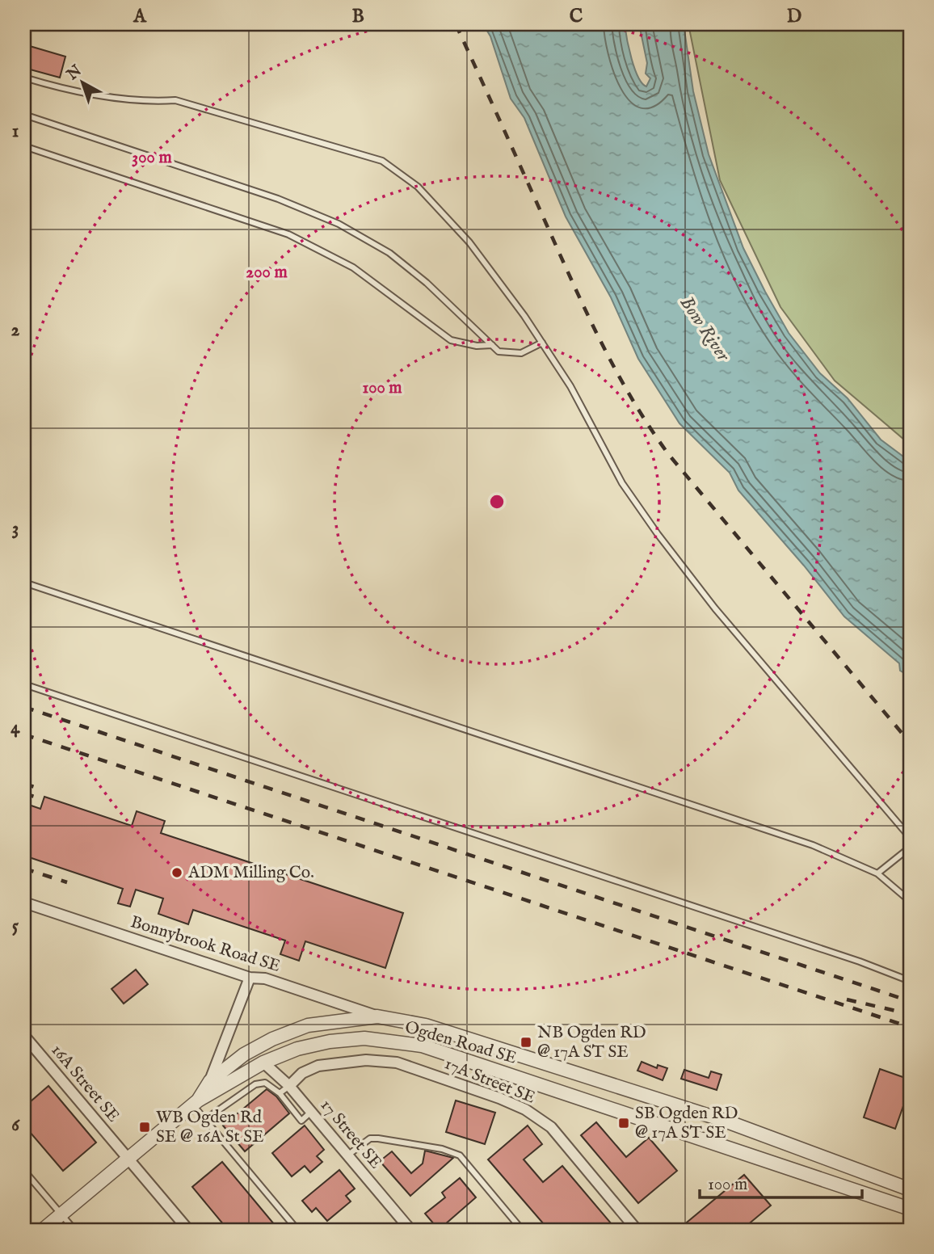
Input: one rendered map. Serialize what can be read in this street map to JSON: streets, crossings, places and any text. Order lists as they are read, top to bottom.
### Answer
{
  "streets": {
    "street": [
      "Bonnybrook Road SE",
      "Ogden Road SE",
      "17A Street SE",
      "16A Street SE",
      "17 Street SE"
    ]
  },
  "crossings": [
    ["Bonnybrook Road SE", "Ogden Road SE"],
    ["Ogden Road SE", "16A Street SE"],
    ["Ogden Road SE", "17 Street SE"],
    ["17A Street SE", "17 Street SE"]
  ],
  "water": ["Bow River"],
  "places": {
    "other": ["ADM Milling Co."],
    "transit": ["NB Ogden RD @ 17A ST SE", "SB Ogden RD @ 17A ST SE", "WB Ogden Rd SE @ 16A St SE"]
  },
  "scale_bar": "100 m",
  "north": "top left",
  "grid": {
    "columns": [
      "A",
      "B",
      "C",
      "D"
    ],
    "rows": [
      "1",
      "2",
      "3",
      "4",
      "5",
      "6"
    ]
  },
  "rings": ["300 m", "200 m", "100 m"]
}
